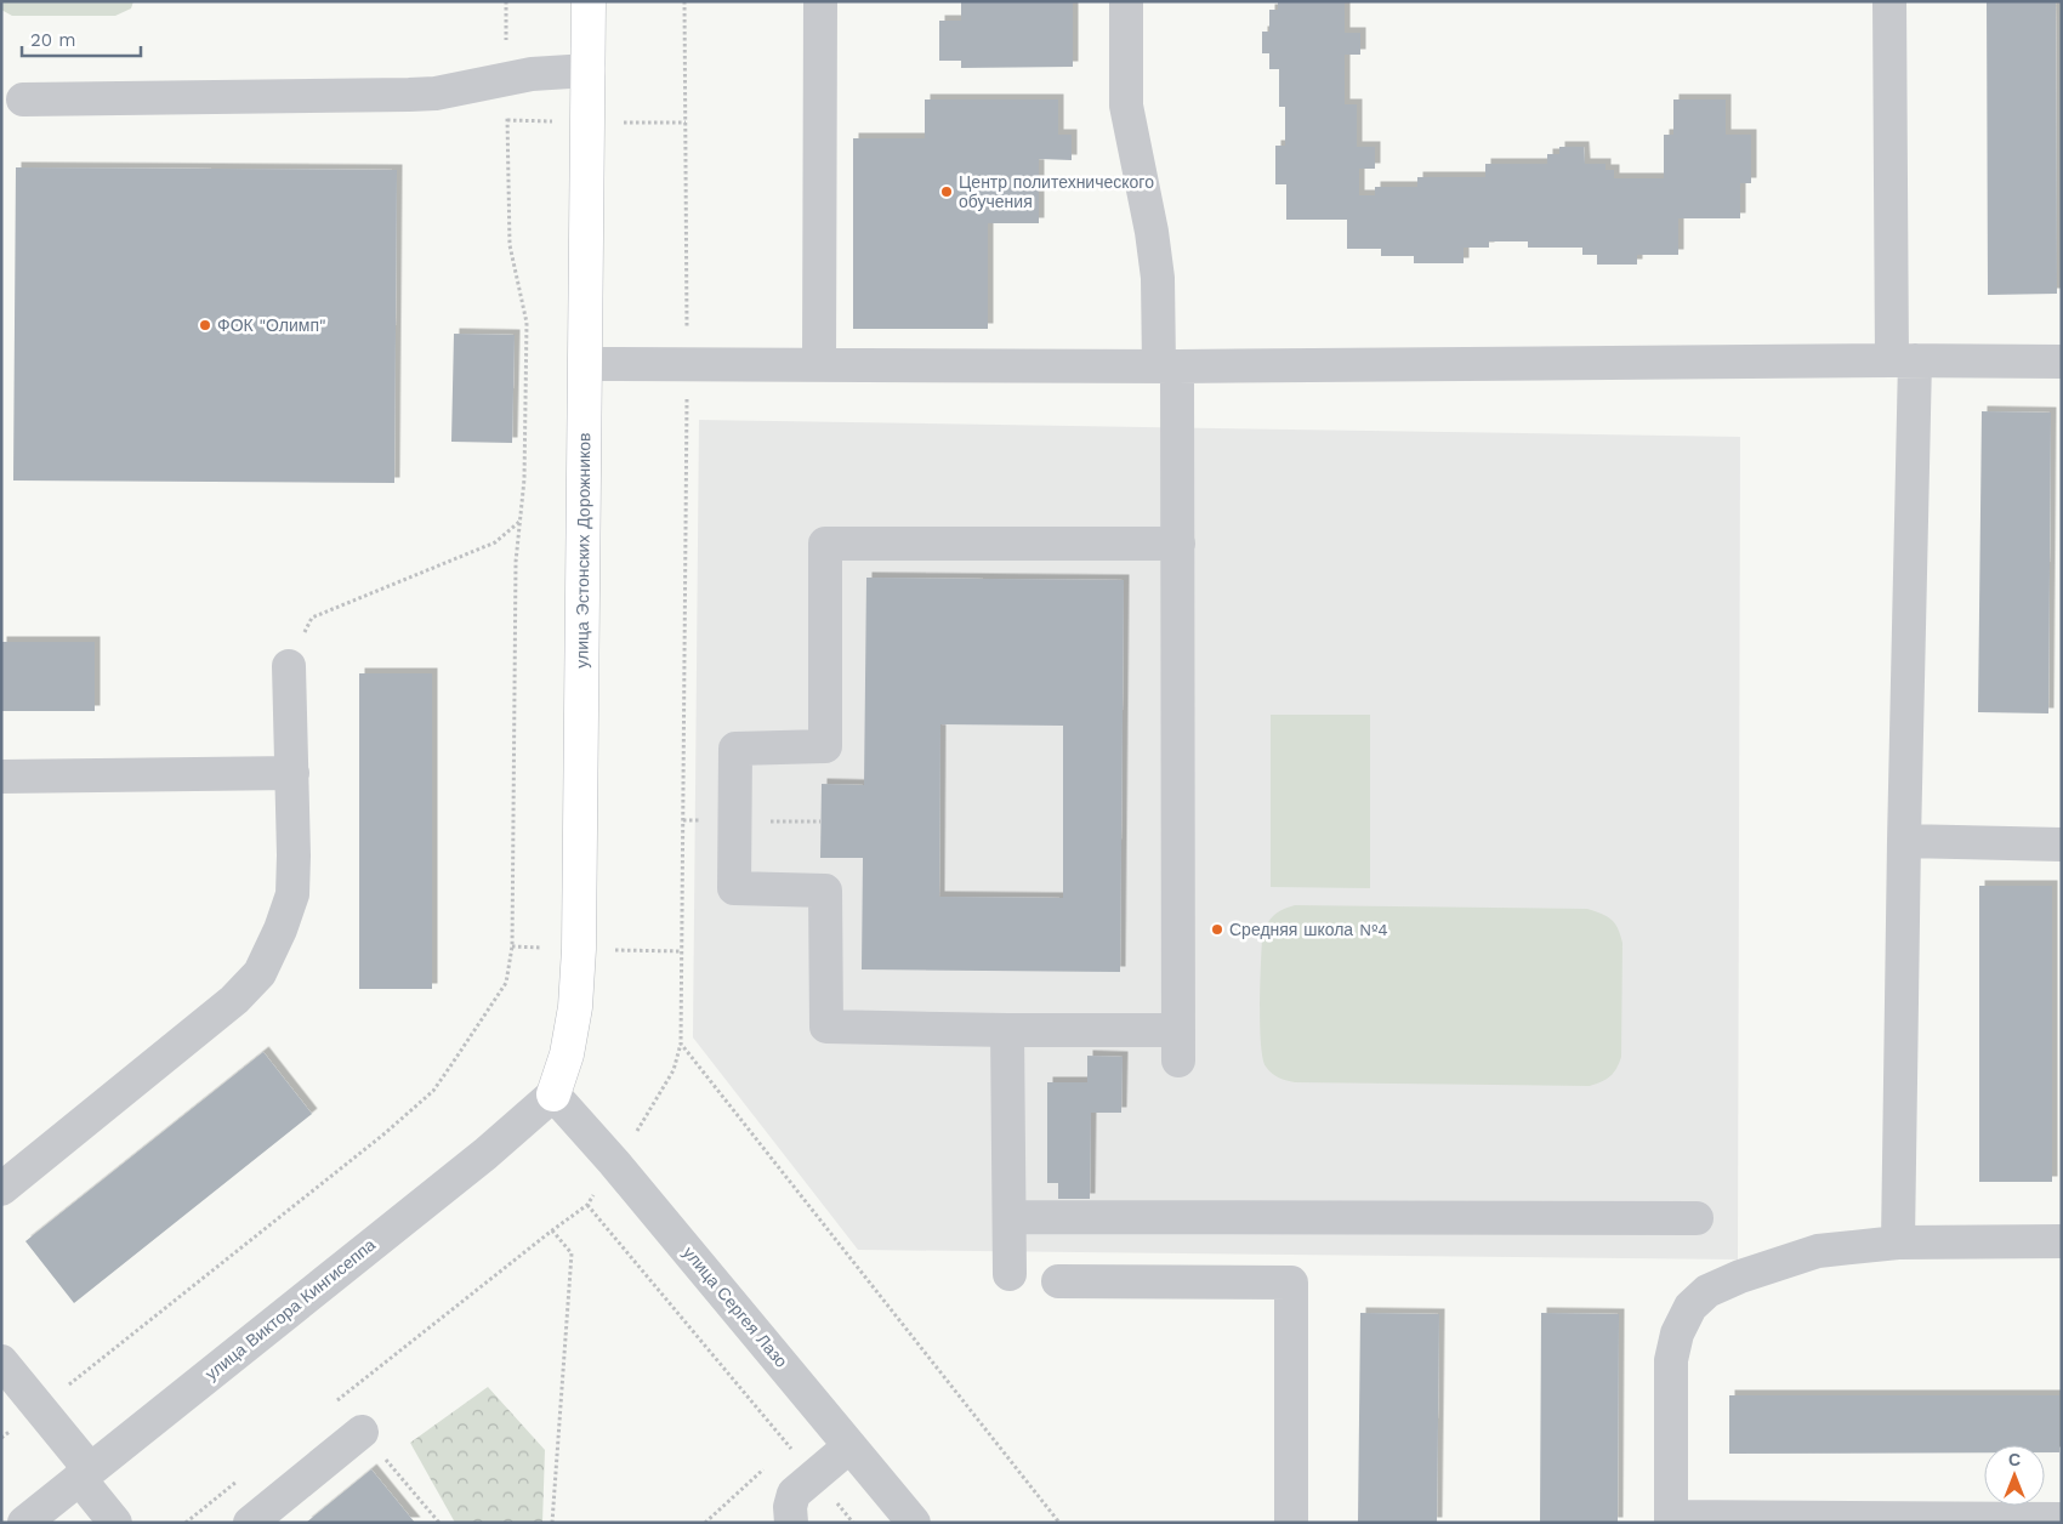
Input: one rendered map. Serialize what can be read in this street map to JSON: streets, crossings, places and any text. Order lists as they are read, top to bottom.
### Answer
{
  "streets": {
    "main road": ["улица Эстонских Дорожников"],
    "street": ["улица Сергея Лазо", "улица Виктора Кингисеппа"]
  },
  "crossings": [
    ["улица Эстонских Дорожников", "улица Сергея Лазо"],
    ["улица Эстонских Дорожников", "улица Виктора Кингисеппа"],
    ["улица Сергея Лазо", "улица Виктора Кингисеппа"]
  ],
  "places": ["Центр политехнического обучения", "ФОК \"Олимп\"", "Средняя школа №4"],
  "scale_bar": "20 m",
  "north": "top"
}
